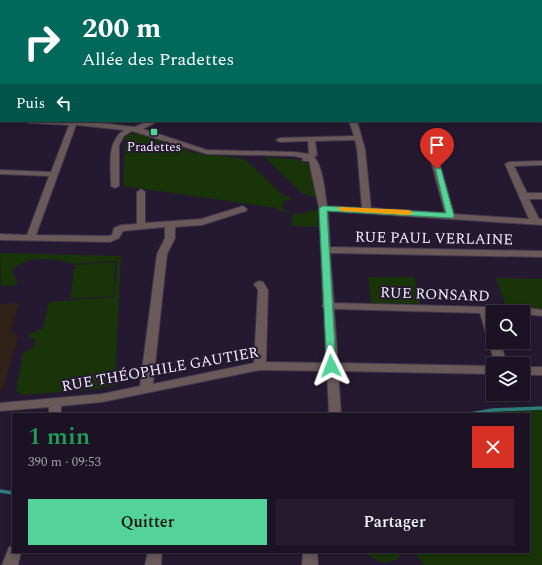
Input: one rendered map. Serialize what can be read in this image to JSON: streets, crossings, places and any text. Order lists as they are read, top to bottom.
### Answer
{
  "streets": {
    "street": ["RUE PAUL VERLAINE", "RUE RONSARD", "RUE THÉOPHILE GAUTIER"]
  },
  "places": {
    "transit": ["Pradettes"]
  },
  "page": {
    "turn": ["200 m", "Allée des Pradettes"],
    "then": "Puis",
    "heading": ["1 min", "390 m · 09:53"],
    "buttons": ["Quitter", "Partager"]
  }
}
